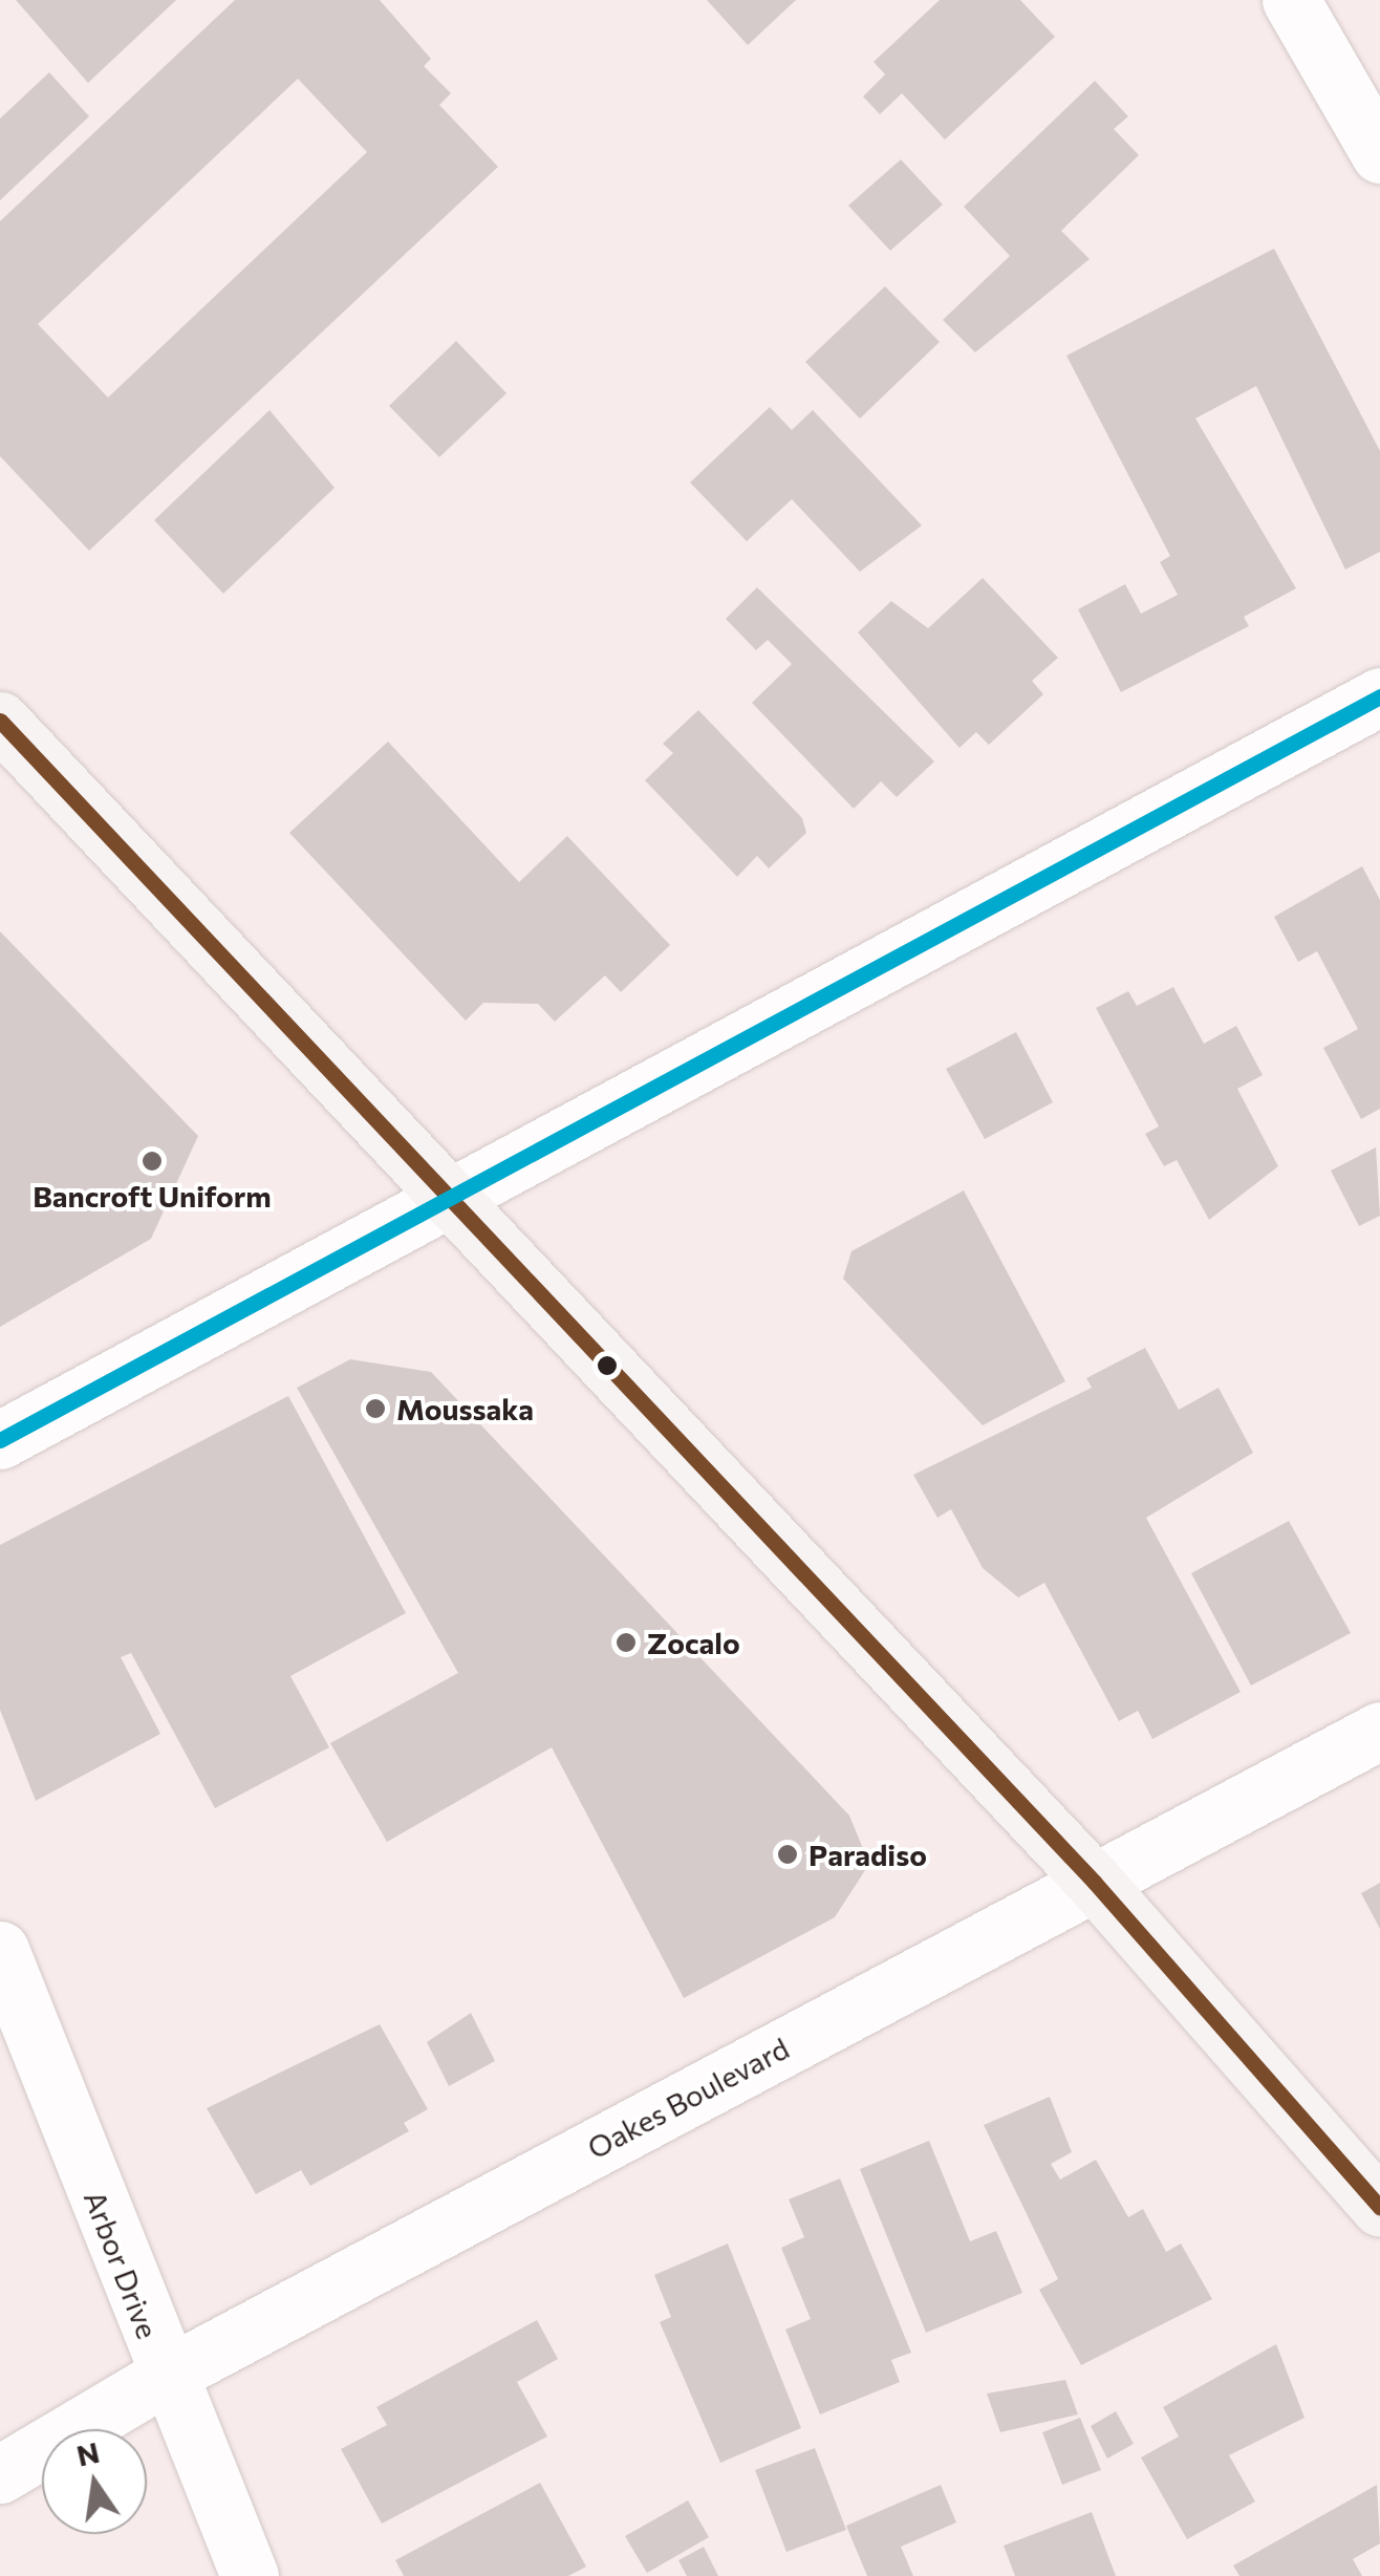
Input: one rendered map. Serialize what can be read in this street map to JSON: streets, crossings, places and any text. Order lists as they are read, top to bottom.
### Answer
{
  "streets": {
    "street": ["Oakes Boulevard", "Arbor Drive"]
  },
  "crossings": [
    ["Oakes Boulevard", "Arbor Drive"]
  ],
  "places": [
    "Bancroft Uniform",
    "Moussaka",
    "Zocalo",
    "Paradiso"
  ],
  "north": "top"
}
